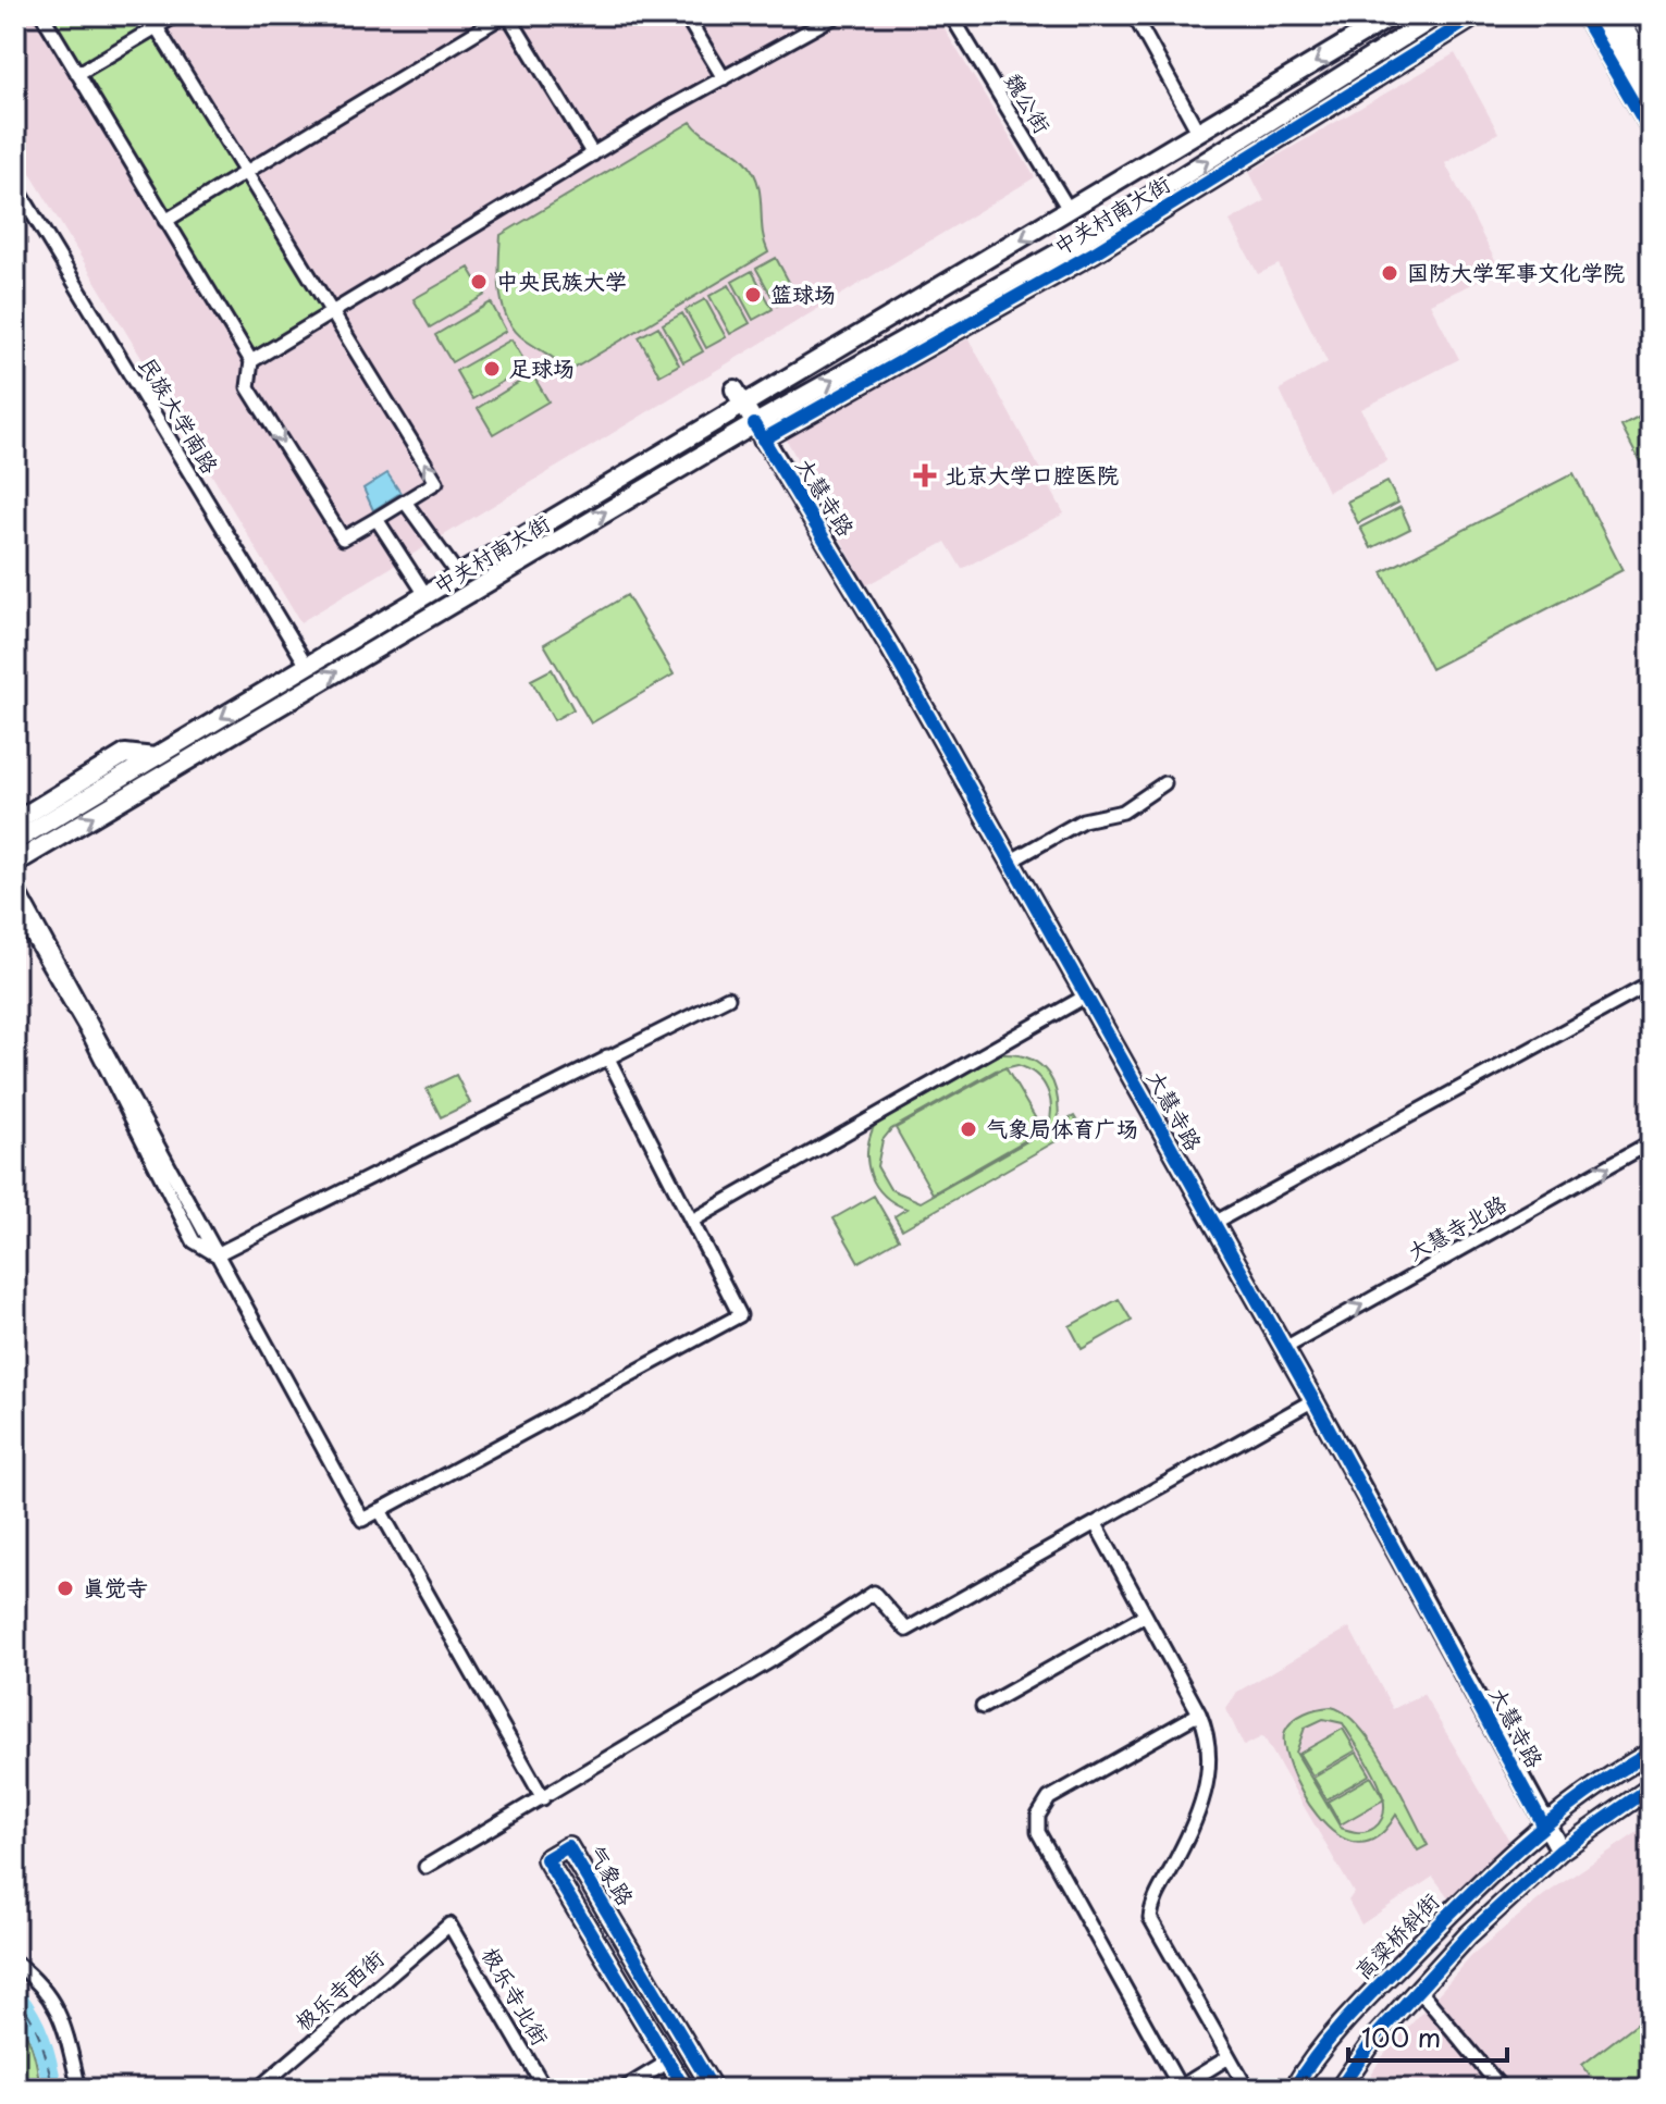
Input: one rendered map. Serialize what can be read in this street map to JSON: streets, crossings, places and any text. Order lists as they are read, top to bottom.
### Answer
{
  "streets": {
    "main road": [
      "中关村南大街",
      "大慧寺路",
      "气象路",
      "高粱桥斜街"
    ],
    "street": [
      "魏公街",
      "民族大学南路",
      "大慧寺北路",
      "极乐寺西街",
      "极乐寺北街"
    ]
  },
  "crossings": [
    ["魏公街", "中关村南大街"],
    ["中关村南大街", "民族大学南路"],
    ["中关村南大街", "大慧寺路"],
    ["大慧寺路", "大慧寺北路"],
    ["大慧寺路", "高粱桥斜街"],
    ["极乐寺西街", "极乐寺北街"]
  ],
  "one_way": ["大慧寺北路"],
  "places": {
    "other": [
      "国防大学军事文化学院",
      "中央民族大学",
      "篮球场",
      "足球场",
      "气象局体育广场",
      "真觉寺"
    ],
    "health": ["北京大学口腔医院"]
  },
  "scale_bar": "100 m"
}
